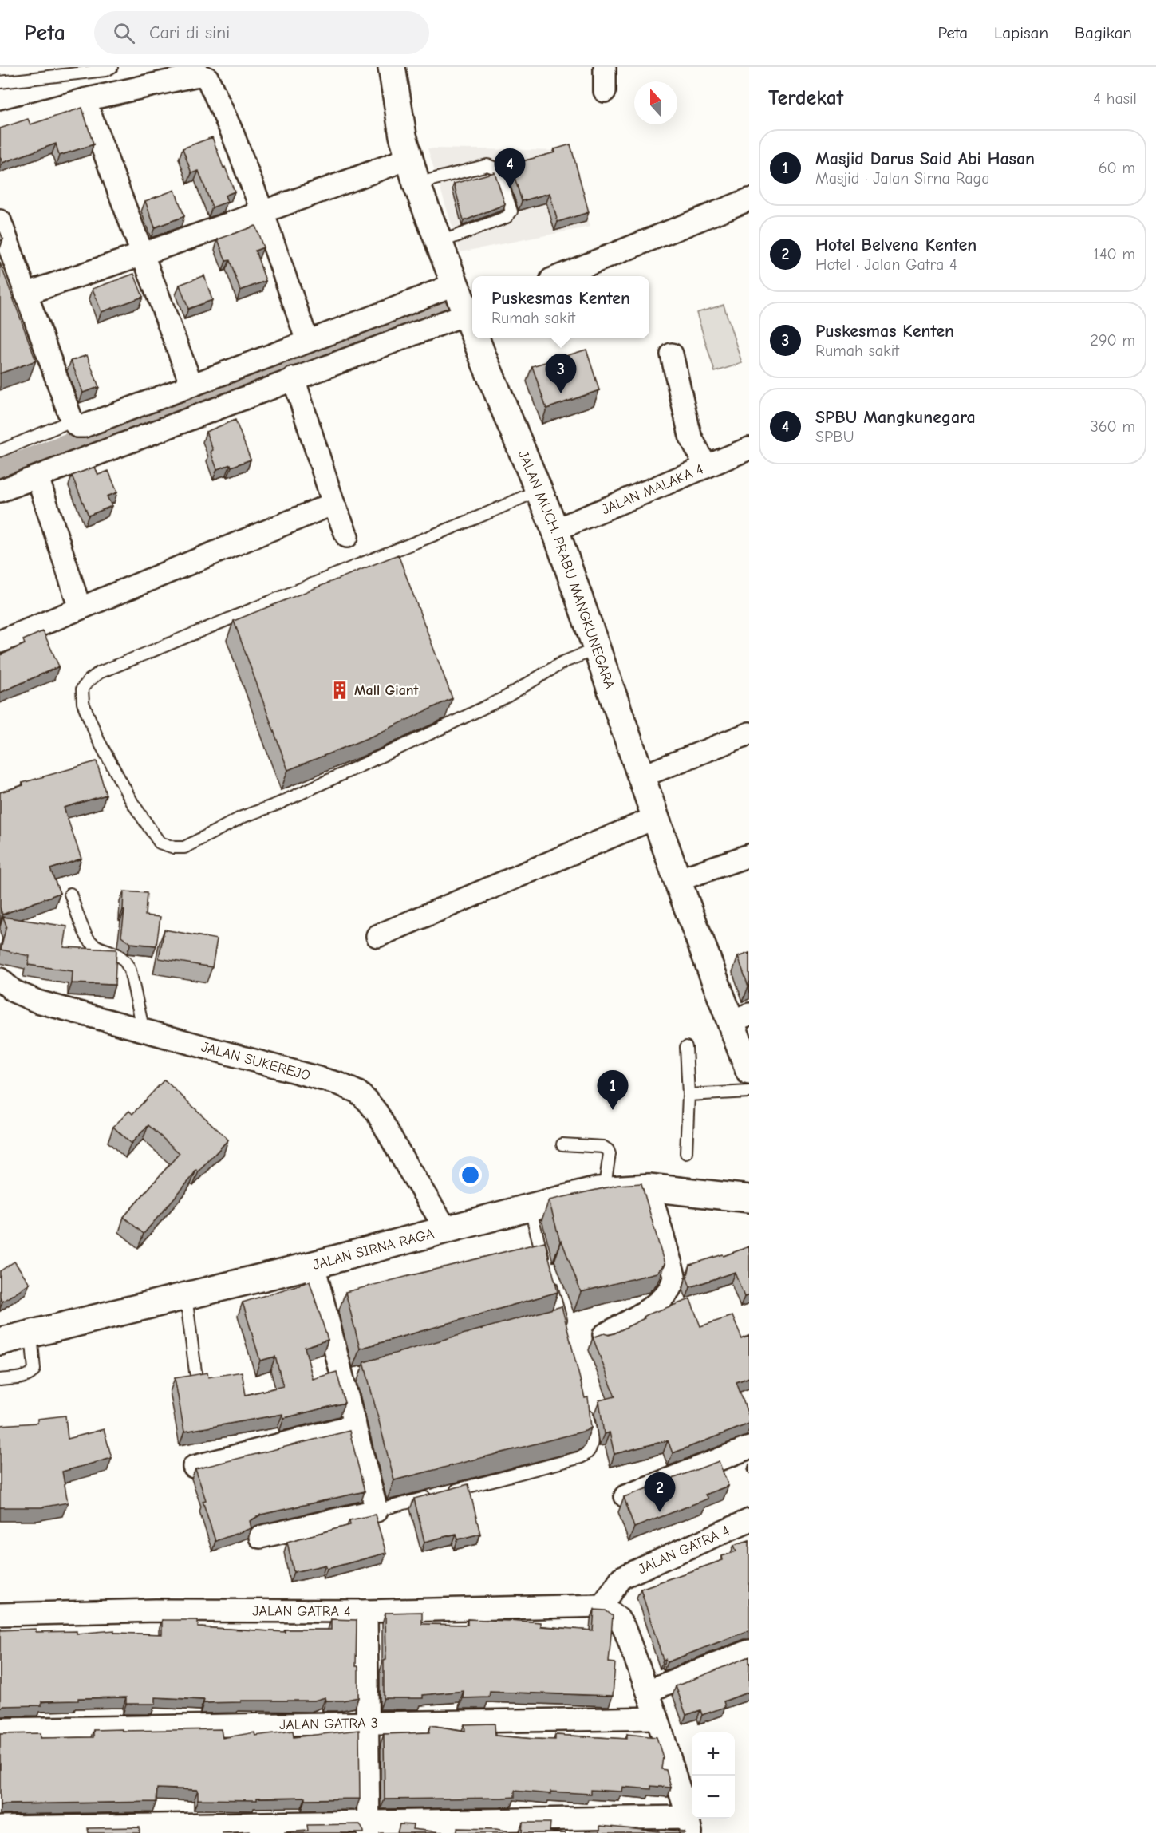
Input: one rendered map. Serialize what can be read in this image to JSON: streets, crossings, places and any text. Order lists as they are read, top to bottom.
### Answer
{
  "streets": {
    "main road": ["JALAN MUCH. PRABU MANGKUNEGARA", "JALAN SIRNA RAGA"],
    "street": [
      "JALAN MALAKA 4",
      "JALAN SUKEREJO",
      "JALAN GATRA 4",
      "JALAN GATRA 3"
    ]
  },
  "crossings": [
    ["JALAN MALAKA 4", "JALAN MUCH. PRABU MANGKUNEGARA"],
    ["JALAN SUKEREJO", "JALAN SIRNA RAGA"]
  ],
  "places": {
    "building": ["Mall Giant"]
  },
  "north": "top",
  "page": {
    "header": "Peta",
    "search": "Cari di sini",
    "nav": ["Peta", "Lapisan", "Bagikan"],
    "heading": ["Terdekat", "4 hasil"],
    "list": [
      {
        "mark": "1",
        "name": "Masjid Darus Said Abi Hasan",
        "note": "Masjid · Jalan Sirna Raga",
        "value": "60 m"
      },
      {
        "mark": "2",
        "name": "Hotel Belvena Kenten",
        "note": "Hotel · Jalan Gatra 4",
        "value": "140 m"
      },
      {
        "mark": "3",
        "name": "Puskesmas Kenten",
        "note": "Rumah sakit",
        "value": "290 m"
      },
      {
        "mark": "4",
        "name": "SPBU Mangkunegara",
        "note": "SPBU",
        "value": "360 m"
      }
    ],
    "pins": [
      "4",
      "3",
      "1",
      "2"
    ],
    "popup": ["Puskesmas Kenten", "Rumah sakit"],
    "map_buttons": ["+", "−"]
  }
}
